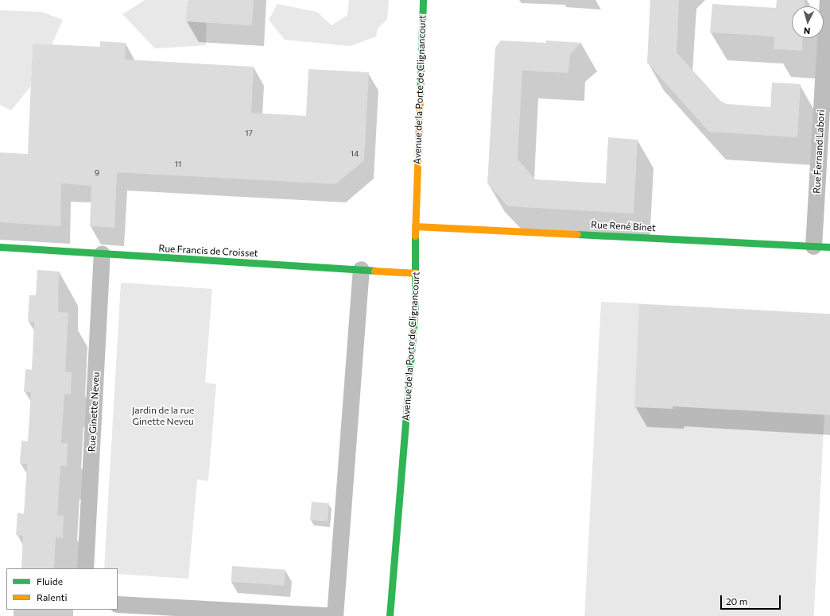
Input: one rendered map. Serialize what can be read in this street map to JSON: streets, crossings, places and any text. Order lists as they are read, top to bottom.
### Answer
{
  "streets": {
    "street": [
      "Avenue de la Porte de Clignancourt",
      "Rue Fernand Labori",
      "Rue René Binet",
      "Rue Francis de Croisset",
      "Rue Ginette Neveu"
    ]
  },
  "crossings": [
    ["Avenue de la Porte de Clignancourt", "Rue René Binet"],
    ["Avenue de la Porte de Clignancourt", "Rue Francis de Croisset"],
    ["Rue Fernand Labori", "Rue René Binet"],
    ["Rue Francis de Croisset", "Rue Ginette Neveu"]
  ],
  "parks": ["Jardin de la rue Ginette Neveu"],
  "house_numbers": [
    "17",
    "14",
    "11",
    "9"
  ],
  "legend": ["Fluide", "Ralenti"],
  "scale_bar": "20 m",
  "north": "bottom"
}
